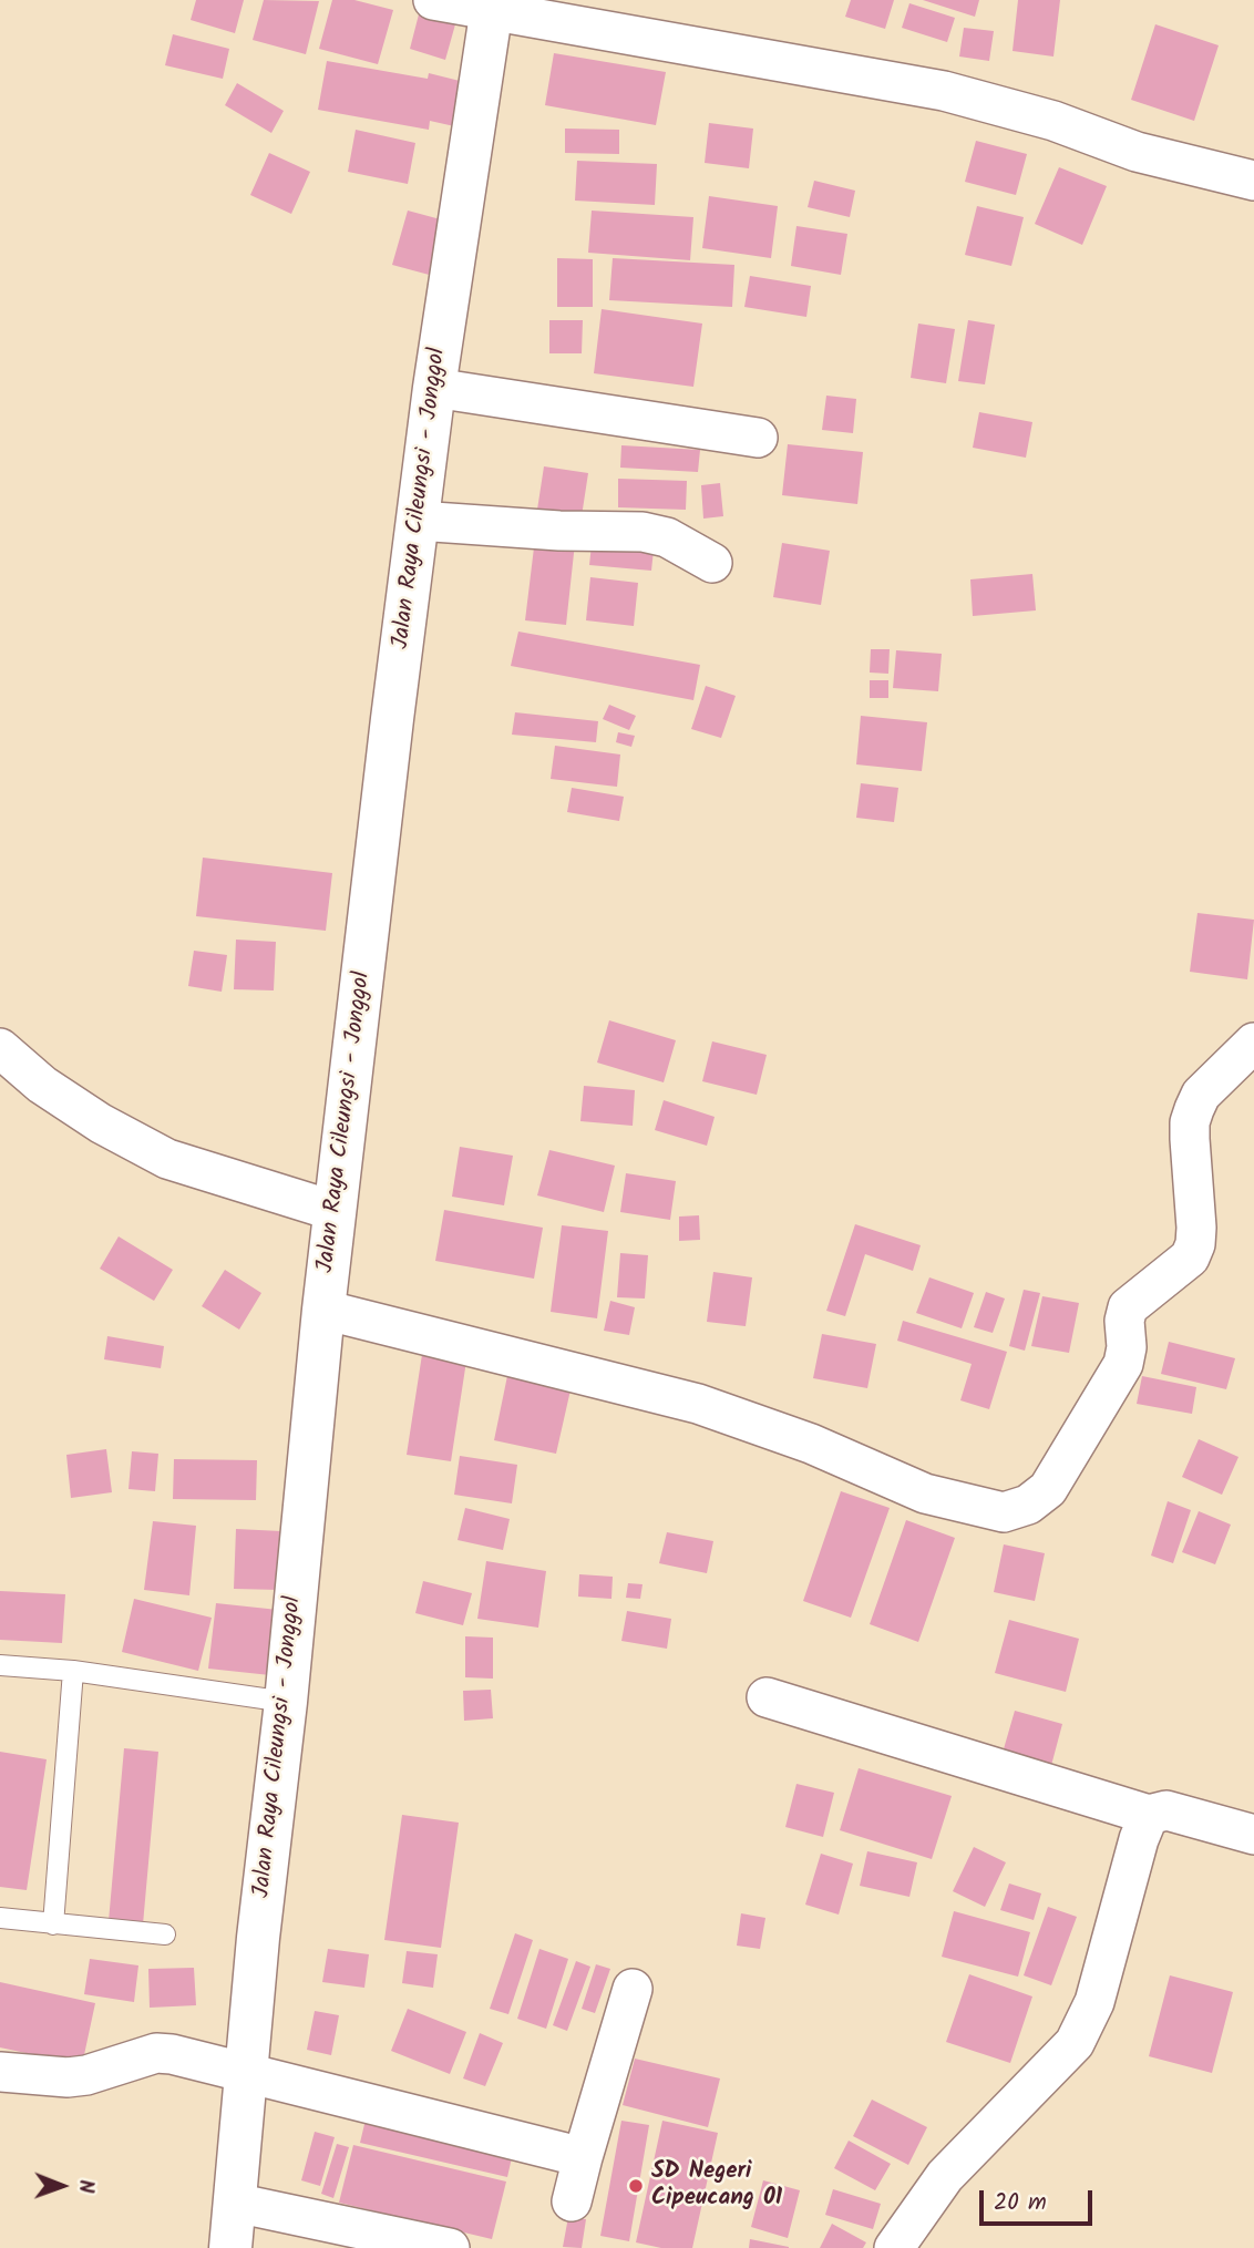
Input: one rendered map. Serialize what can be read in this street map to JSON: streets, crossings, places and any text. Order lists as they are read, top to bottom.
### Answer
{
  "streets": {
    "main road": ["Jalan Raya Cileungsi - Jonggol"]
  },
  "places": ["SD Negeri Cipeucang 01"],
  "scale_bar": "20 m",
  "north": "right"
}
